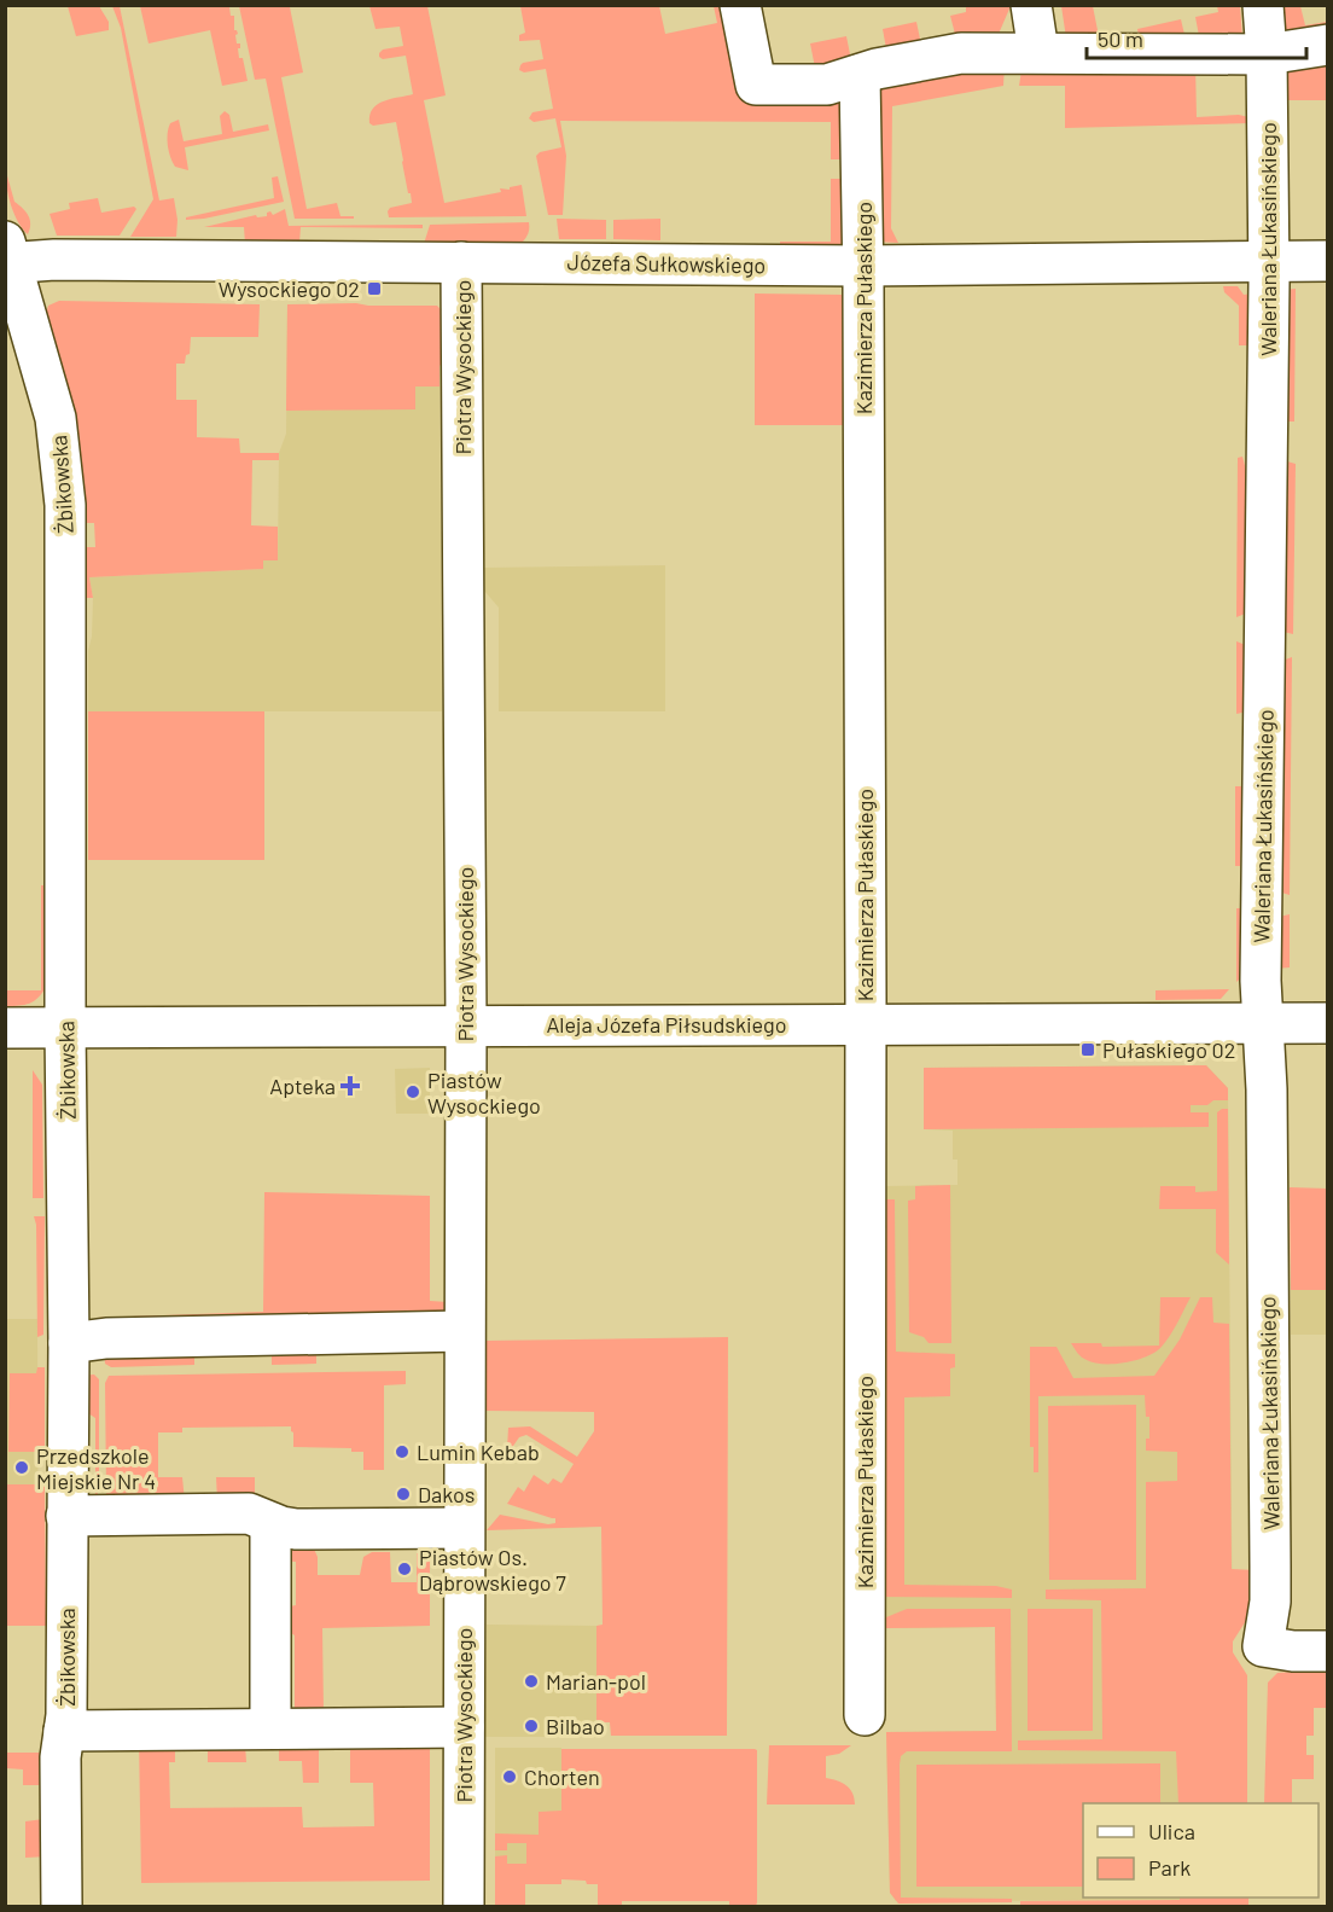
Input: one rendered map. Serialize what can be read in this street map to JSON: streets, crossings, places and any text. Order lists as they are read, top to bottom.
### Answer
{
  "streets": {
    "street": [
      "Waleriana Łukasińskiego",
      "Józefa Sułkowskiego",
      "Kazimierza Pułaskiego",
      "Piotra Wysockiego",
      "Żbikowska",
      "Aleja Józefa Piłsudskiego"
    ]
  },
  "crossings": [
    ["Waleriana Łukasińskiego", "Józefa Sułkowskiego"],
    ["Waleriana Łukasińskiego", "Aleja Józefa Piłsudskiego"],
    ["Józefa Sułkowskiego", "Kazimierza Pułaskiego"],
    ["Józefa Sułkowskiego", "Piotra Wysockiego"],
    ["Józefa Sułkowskiego", "Żbikowska"],
    ["Kazimierza Pułaskiego", "Aleja Józefa Piłsudskiego"],
    ["Piotra Wysockiego", "Aleja Józefa Piłsudskiego"],
    ["Żbikowska", "Aleja Józefa Piłsudskiego"]
  ],
  "places": {
    "transit": ["Wysockiego 02", "Pułaskiego 02"],
    "health": ["Apteka"],
    "other": [
      "Piastów Wysockiego",
      "Lumin Kebab",
      "Przedszkole Miejskie Nr 4",
      "Dakos",
      "Piastów Os. Dąbrowskiego 7",
      "Marian-pol",
      "Bilbao",
      "Chorten"
    ]
  },
  "legend": ["Ulica", "Park"],
  "scale_bar": "50 m"
}
